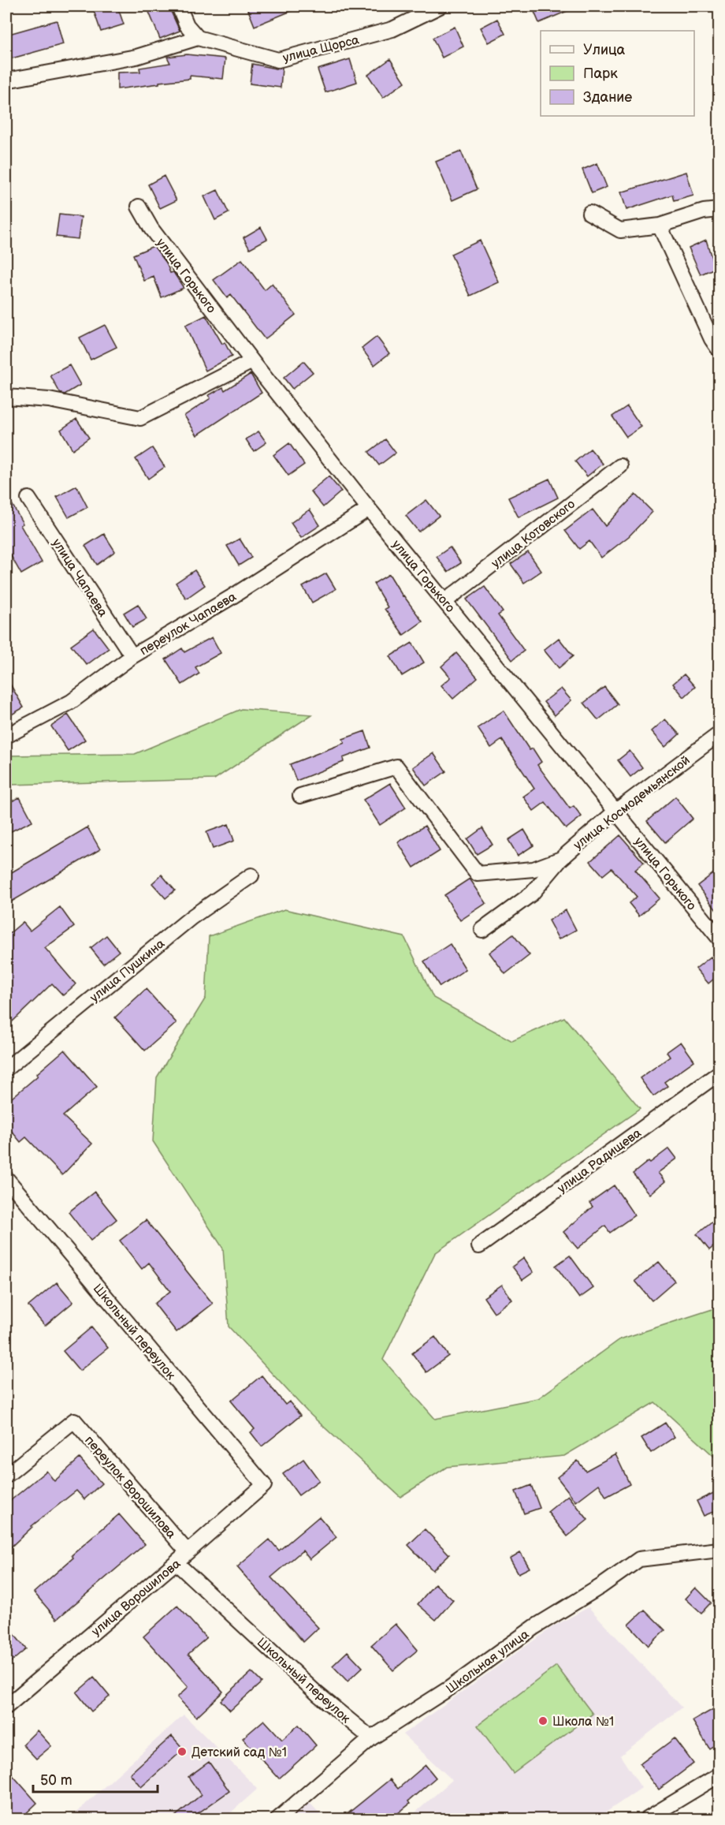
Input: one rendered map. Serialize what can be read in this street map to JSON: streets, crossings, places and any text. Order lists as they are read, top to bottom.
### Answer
{
  "streets": {
    "street": [
      "улица Щорса",
      "улица Горького",
      "улица Котовского",
      "улица Чапаева",
      "переулок Чапаева",
      "улица Космодемьянской",
      "улица Пушкина",
      "улица Радищева",
      "Школьный переулок",
      "переулок Ворошилова",
      "улица Ворошилова",
      "Школьная улица"
    ]
  },
  "crossings": [
    ["улица Горького", "улица Котовского"],
    ["улица Горького", "переулок Чапаева"],
    ["улица Горького", "улица Космодемьянской"],
    ["улица Чапаева", "переулок Чапаева"],
    ["Школьный переулок", "улица Ворошилова"],
    ["Школьный переулок", "Школьная улица"],
    ["переулок Ворошилова", "улица Ворошилова"]
  ],
  "places": ["Школа №1", "Детский сад №1"],
  "legend": ["Улица", "Парк", "Здание"],
  "scale_bar": "50 m"
}
